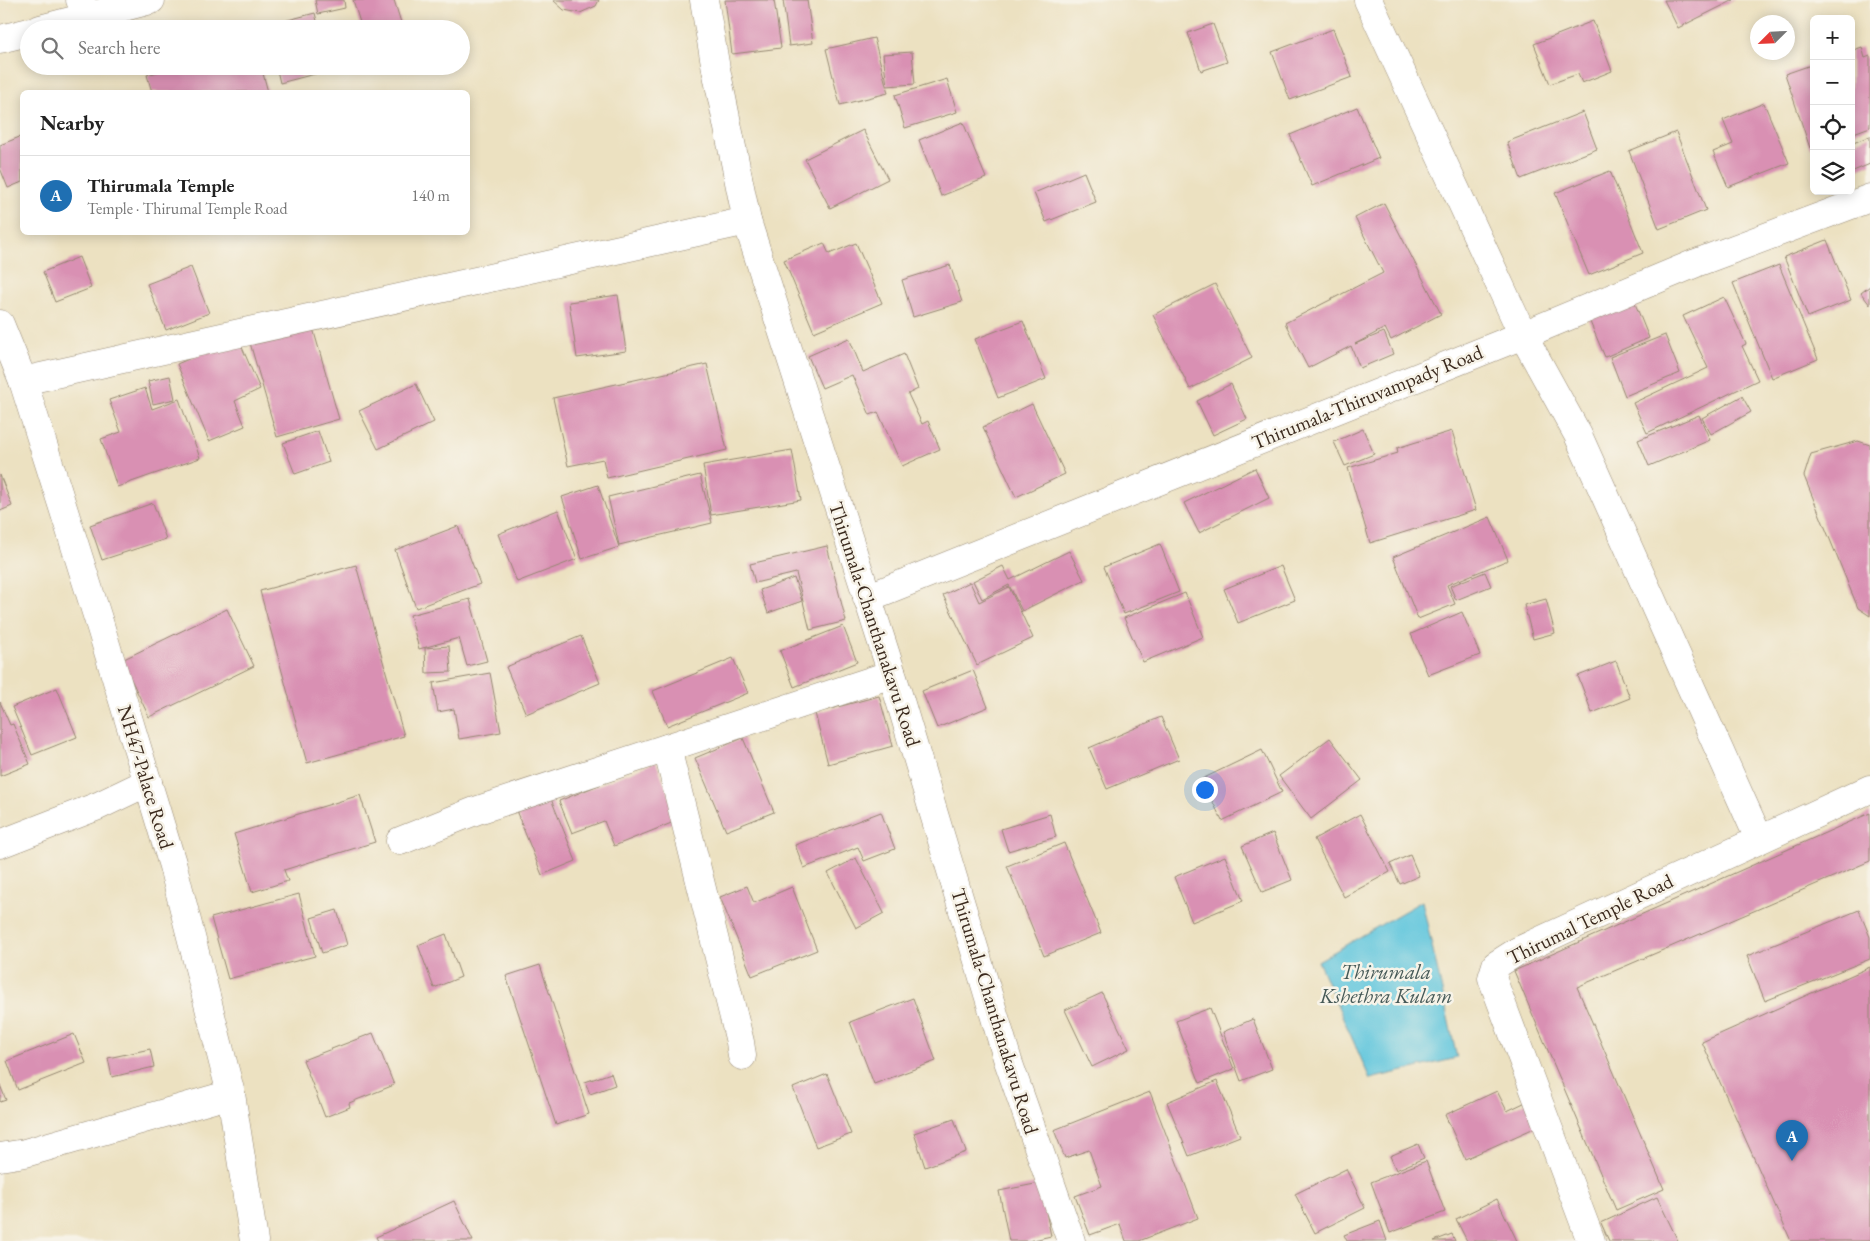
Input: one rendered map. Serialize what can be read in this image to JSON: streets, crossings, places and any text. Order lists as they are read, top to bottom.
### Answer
{
  "streets": {
    "street": [
      "Thirumala-Thiruvampady Road",
      "Thirumala-Chanthanakavu Road",
      "NH47-Palace Road",
      "Thirumal Temple Road"
    ]
  },
  "crossings": [
    ["Thirumala-Thiruvampady Road", "Thirumala-Chanthanakavu Road"]
  ],
  "water": ["Thirumala Kshethra Kulam"],
  "north": "bottom left",
  "page": {
    "map_buttons": ["+", "−"],
    "search": "Search here",
    "heading": "Nearby",
    "list": [
      {
        "mark": "A",
        "name": "Thirumala Temple",
        "note": "Temple · Thirumal Temple Road",
        "value": "140 m"
      }
    ],
    "pins": "A"
  }
}
